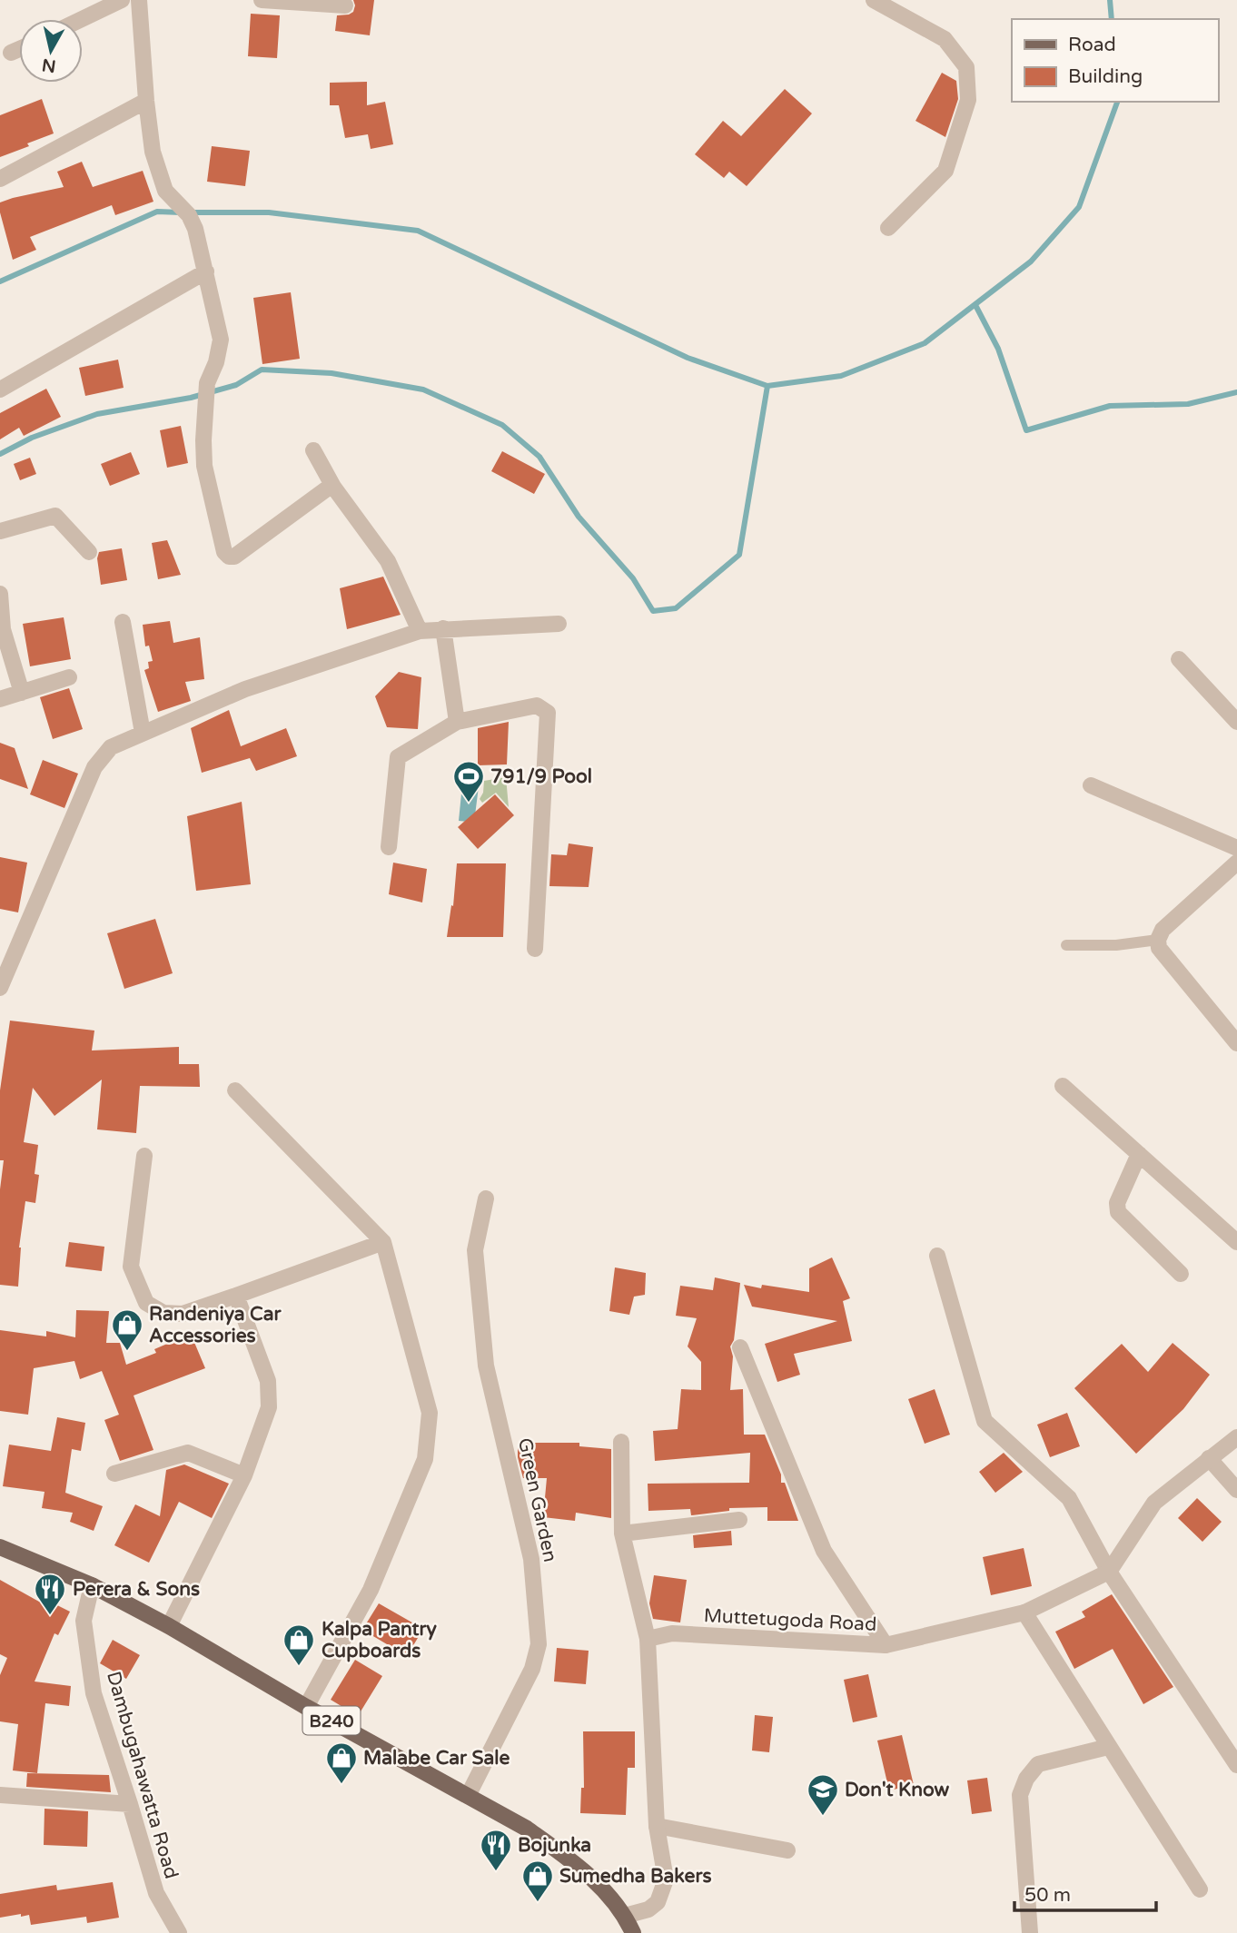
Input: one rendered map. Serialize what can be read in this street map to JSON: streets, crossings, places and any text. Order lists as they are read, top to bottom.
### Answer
{
  "streets": {
    "main road": ["B240"],
    "street": ["Green Garden", "Muttetugoda Road", "Dambugahawatta Road"]
  },
  "crossings": [
    ["Green Garden", "B240"],
    ["B240", "Dambugahawatta Road"]
  ],
  "places": {
    "sports": ["791/9 Pool"],
    "shop": [
      "Randeniya Car Accessories",
      "Kalpa Pantry Cupboards",
      "Malabe Car Sale",
      "Sumedha Bakers"
    ],
    "restaurant": ["Perera & Sons", "Bojunka"],
    "school or university": ["Don't Know"]
  },
  "legend": ["Road", "Building"],
  "scale_bar": "50 m",
  "north": "bottom"
}
